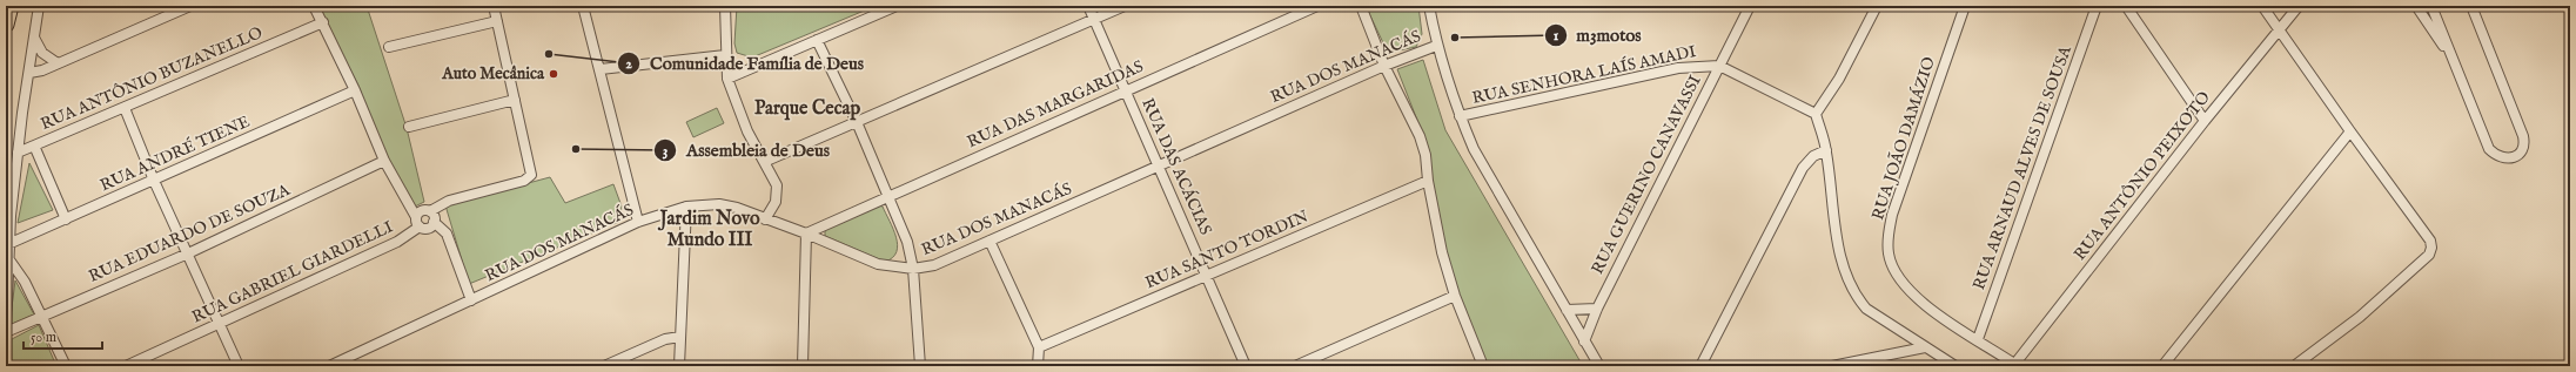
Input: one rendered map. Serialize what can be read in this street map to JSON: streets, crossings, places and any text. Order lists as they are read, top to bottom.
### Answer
{
  "streets": {
    "street": [
      "RUA DOS MANACÁS",
      "RUA SENHORA LAÍS AMADI",
      "RUA ANTÔNIO BUZANELLO",
      "RUA DAS MARGARIDAS",
      "RUA JOÃO DAMÁZIO",
      "RUA ANDRÉ TIENE",
      "RUA DAS ACÁCIAS",
      "RUA ARNAUD ALVES DE SOUSA",
      "RUA GUERINO CANAVASSI",
      "RUA ANTÔNIO PEIXOTO",
      "RUA EDUARDO DE SOUZA",
      "RUA SANTO TORDIN",
      "RUA GABRIEL GIARDELLI"
    ]
  },
  "crossings": [
    ["RUA DOS MANACÁS", "RUA DAS MARGARIDAS"],
    ["RUA DOS MANACÁS", "RUA DAS ACÁCIAS"],
    ["RUA SENHORA LAÍS AMADI", "RUA GUERINO CANAVASSI"],
    ["RUA DAS MARGARIDAS", "RUA DAS ACÁCIAS"],
    ["RUA JOÃO DAMÁZIO", "RUA ARNAUD ALVES DE SOUSA"],
    ["RUA JOÃO DAMÁZIO", "RUA ANTÔNIO PEIXOTO"],
    ["RUA DAS ACÁCIAS", "RUA SANTO TORDIN"]
  ],
  "districts": ["Parque Cecap", "Jardim Novo Mundo III"],
  "places": [
    "m3motos",
    "Comunidade Família de Deus",
    "Auto Mecânica",
    "Assembleia de Deus"
  ],
  "scale_bar": "50 m"
}
